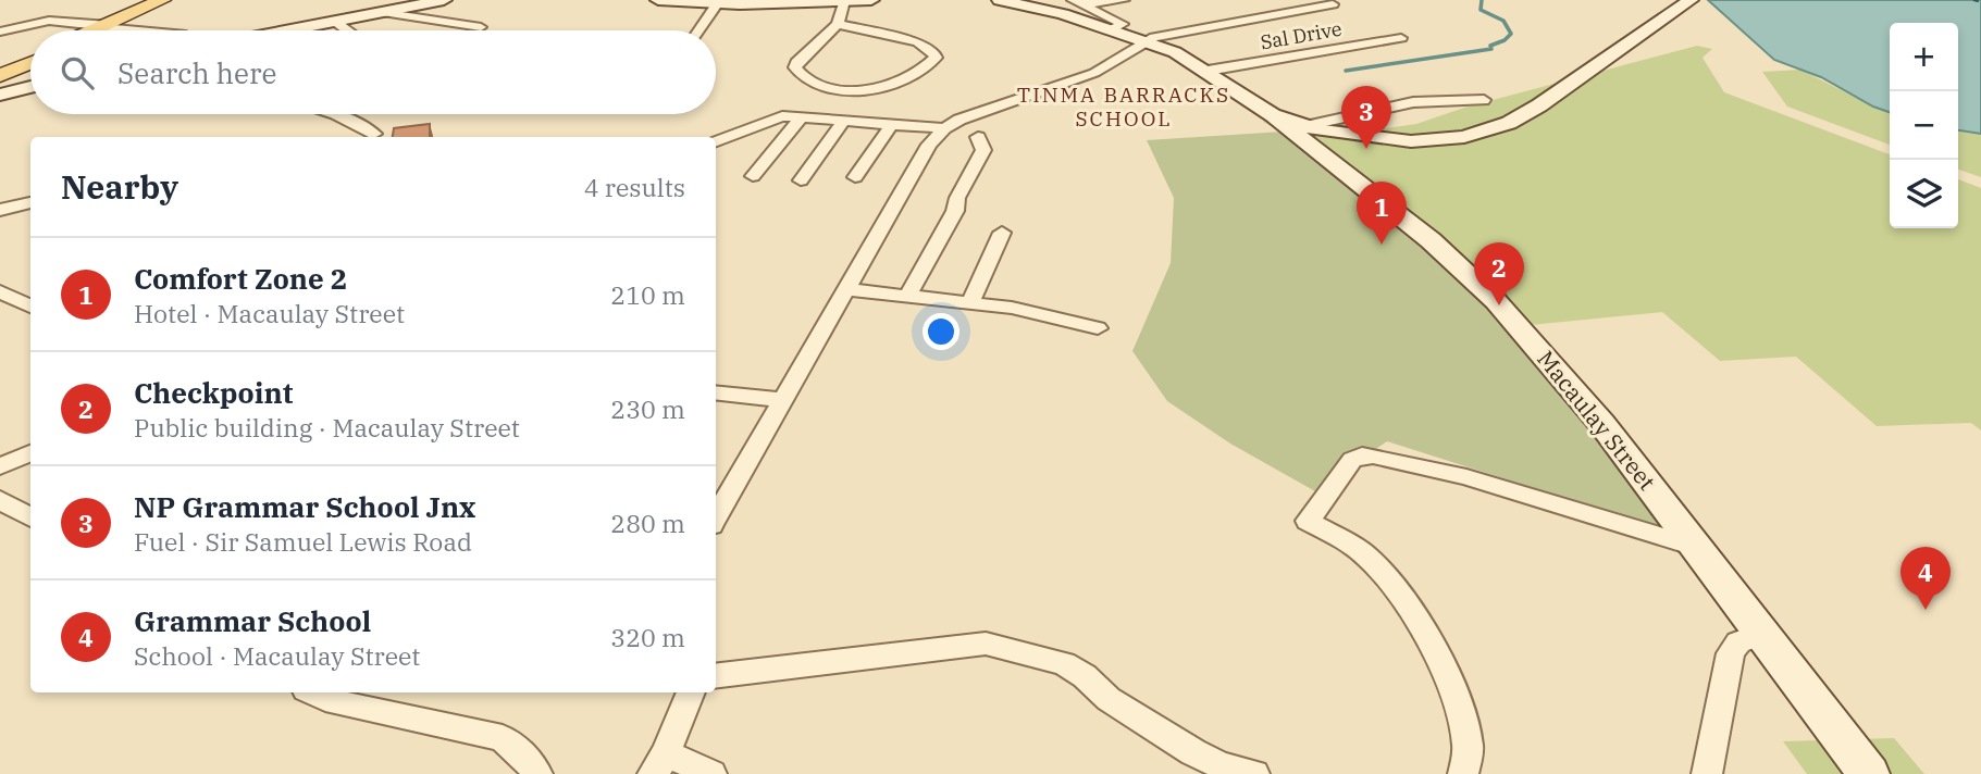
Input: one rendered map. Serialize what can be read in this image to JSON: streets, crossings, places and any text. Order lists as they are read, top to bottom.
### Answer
{
  "streets": {
    "main road": ["Macaulay Street"],
    "street": ["Sal Drive"]
  },
  "crossings": [
    ["Sal Drive", "Macaulay Street"]
  ],
  "districts": ["TINMA BARRACKS SCHOOL"],
  "page": {
    "map_buttons": ["+", "−"],
    "search": "Search here",
    "pins": [
      "3",
      "1",
      "2",
      "4"
    ],
    "heading": ["Nearby", "4 results"],
    "list": [
      {
        "mark": "1",
        "name": "Comfort Zone 2",
        "note": "Hotel · Macaulay Street",
        "value": "210 m"
      },
      {
        "mark": "2",
        "name": "Checkpoint",
        "note": "Public building · Macaulay Street",
        "value": "230 m"
      },
      {
        "mark": "3",
        "name": "NP Grammar School Jnx",
        "note": "Fuel · Sir Samuel Lewis Road",
        "value": "280 m"
      },
      {
        "mark": "4",
        "name": "Grammar School",
        "note": "School · Macaulay Street",
        "value": "320 m"
      }
    ]
  }
}
